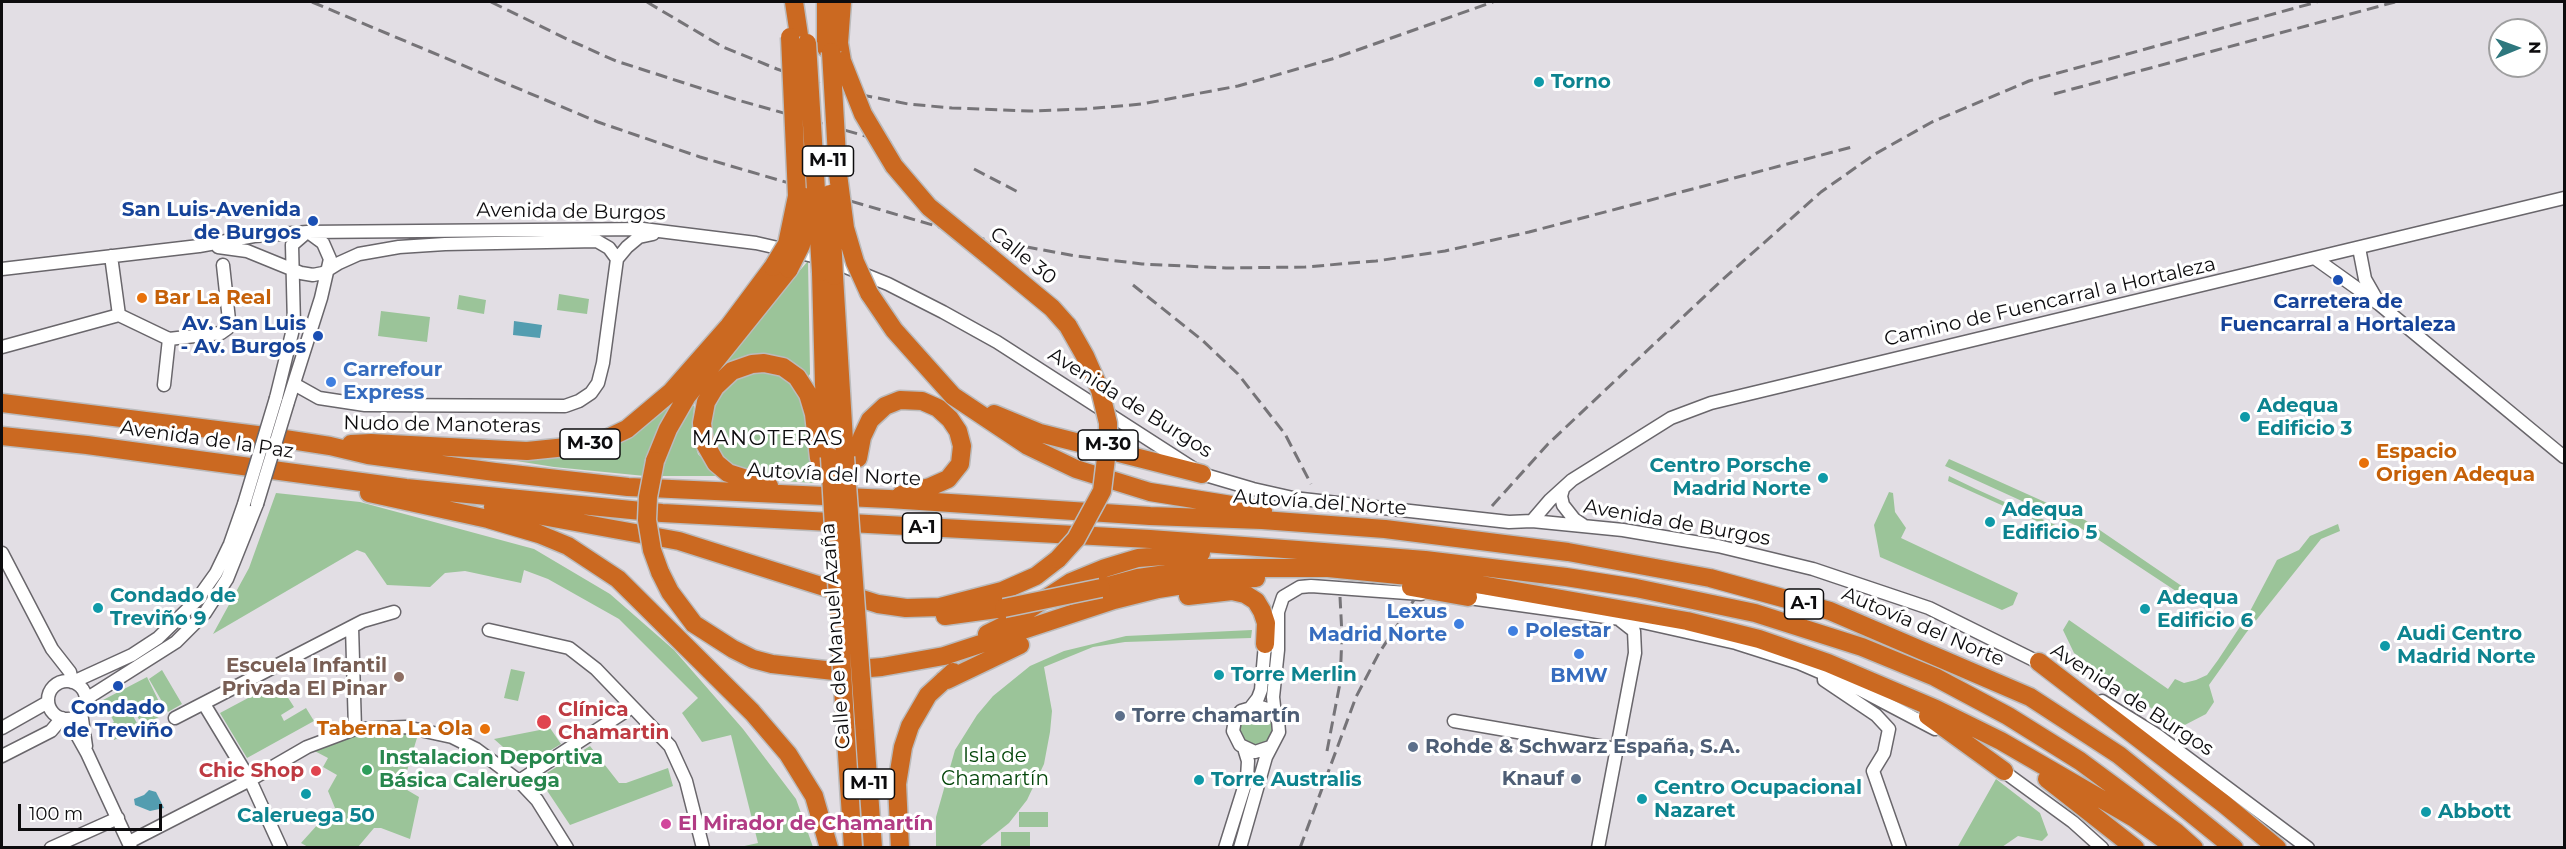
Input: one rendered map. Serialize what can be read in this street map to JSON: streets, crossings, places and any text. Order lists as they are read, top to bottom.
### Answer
{
  "streets": {
    "highway": [
      "M-11",
      "Calle 30",
      "Nudo de Manoteras",
      "Avenida de la Paz",
      "M-30",
      "Autovía del Norte",
      "A-1",
      "Calle de Manuel Azaña"
    ],
    "street": ["Avenida de Burgos", "Camino de Fuencarral a Hortaleza"]
  },
  "crossings": [
    ["M-11", "Calle 30"],
    ["M-11", "Calle de Manuel Azaña"],
    ["Avenida de Burgos", "Camino de Fuencarral a Hortaleza"],
    ["Calle 30", "Nudo de Manoteras"],
    ["Calle 30", "M-30"],
    ["Nudo de Manoteras", "Avenida de la Paz"],
    ["Nudo de Manoteras", "Autovía del Norte"],
    ["Avenida de la Paz", "M-30"],
    ["Avenida de la Paz", "Autovía del Norte"],
    ["Avenida de la Paz", "A-1"],
    ["M-30", "A-1"]
  ],
  "districts": ["MANOTERAS"],
  "parks": ["Isla de Chamartín"],
  "places": [
    "Torno",
    "San Luis-Avenida de Burgos",
    "Carretera de Fuencarral a Hortaleza",
    "Bar La Real",
    "Av. San Luis - Av. Burgos",
    "Carrefour Express",
    "Adequa Edificio 3",
    "Espacio Origen Adequa",
    "Centro Porsche Madrid Norte",
    "Adequa Edificio 5",
    "Condado de Treviño 9",
    "Adequa Edificio 6",
    "Lexus Madrid Norte",
    "Polestar",
    "Audi Centro Madrid Norte",
    "BMW",
    "Torre Merlin",
    "Escuela Infantil Privada El Pinar",
    "Condado de Treviño",
    "Torre chamartín",
    "Clínica Chamartin",
    "Taberna La Ola",
    "Rohde & Schwarz España, S.A.",
    "Instalacion Deportiva Básica Caleruega",
    "Chic Shop",
    "Knauf",
    "Torre Australis",
    "Caleruega 50",
    "Centro Ocupacional Nazaret",
    "Abbott",
    "El Mirador de Chamartín"
  ],
  "scale_bar": "100 m",
  "north": "right"
}
